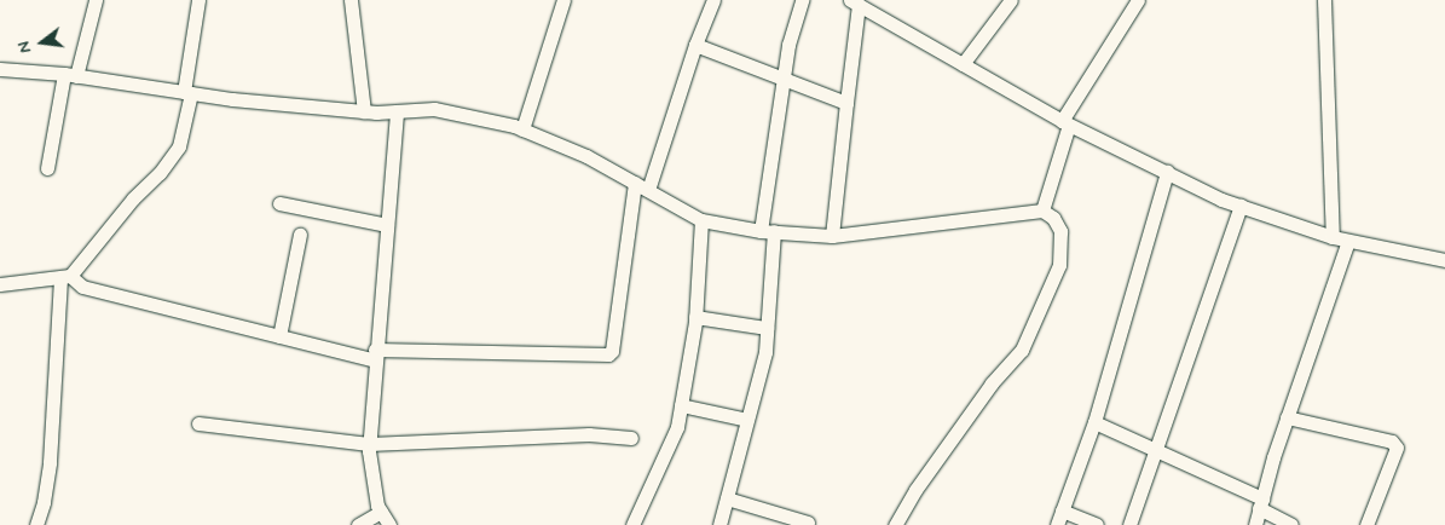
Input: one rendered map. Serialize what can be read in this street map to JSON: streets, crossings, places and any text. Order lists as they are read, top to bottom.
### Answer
{
  "north": "left"
}
